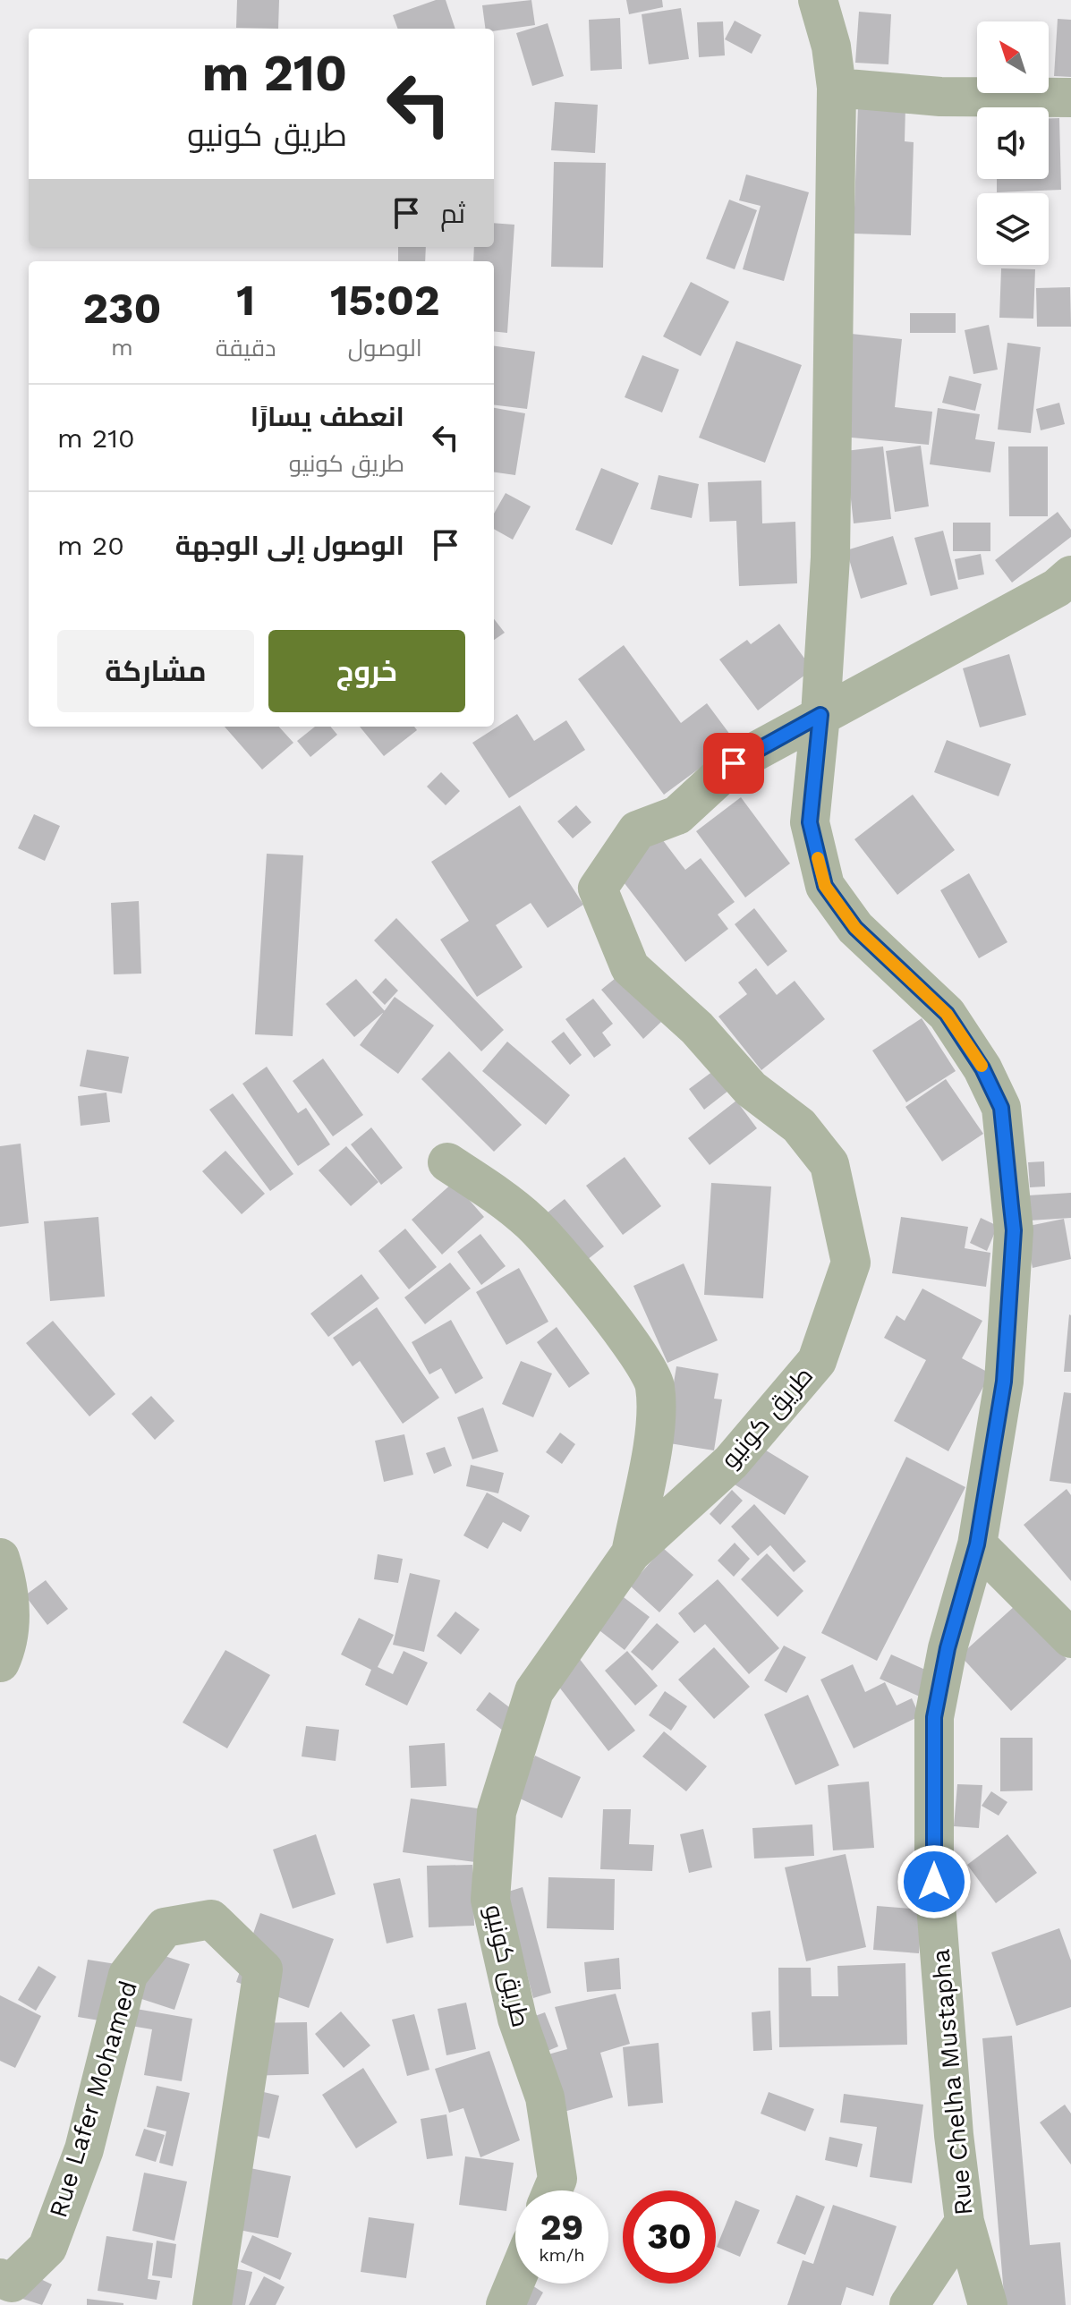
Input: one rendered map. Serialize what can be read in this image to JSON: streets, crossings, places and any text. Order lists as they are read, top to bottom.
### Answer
{
  "streets": {
    "street": ["طريق كونيو", "Rue Chelha Mustapha", "Rue Lafer Mohamed"]
  },
  "crossings": [
    ["طريق كونيو", "Rue Chelha Mustapha"]
  ],
  "north": "top left",
  "page": {
    "turn": ["210 m", "طريق كونيو"],
    "then": "ثم",
    "eta": [
      "15:02",
      "الوصول",
      "1",
      "دقيقة",
      "230",
      "m"
    ],
    "list": [
      {
        "name": "انعطف يسارًا",
        "note": "طريق كونيو",
        "value": "210 m"
      },
      {
        "name": "الوصول إلى الوجهة",
        "value": "20 m"
      }
    ],
    "buttons": ["خروج", "مشاركة"],
    "speed": "29 km/h",
    "limit": "30"
  }
}
